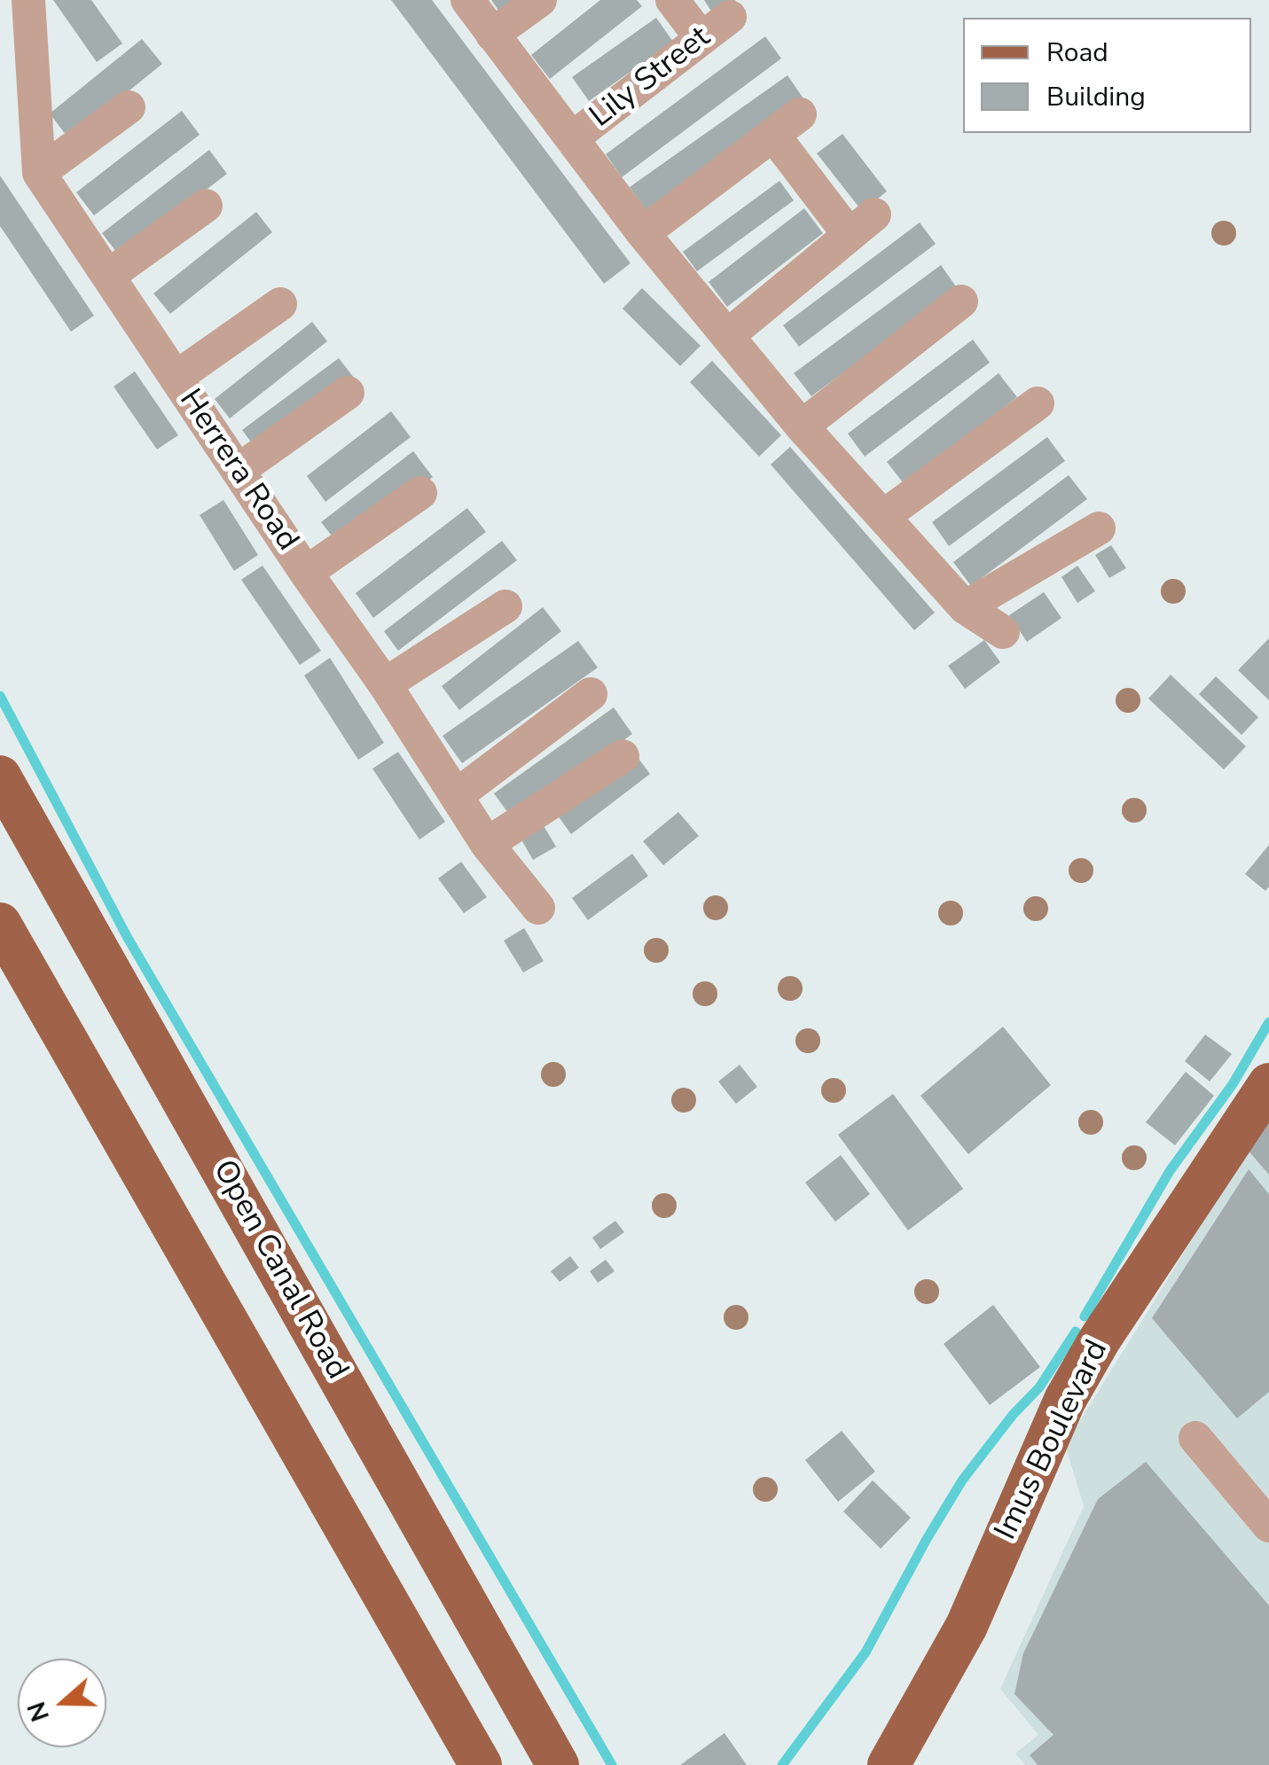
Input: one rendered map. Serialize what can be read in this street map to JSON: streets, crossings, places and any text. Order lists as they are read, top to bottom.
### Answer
{
  "streets": {
    "main road": ["Open Canal Road", "Imus Boulevard"],
    "street": ["Lily Street", "Herrera Road"]
  },
  "legend": ["Road", "Building"],
  "north": "left"
}
